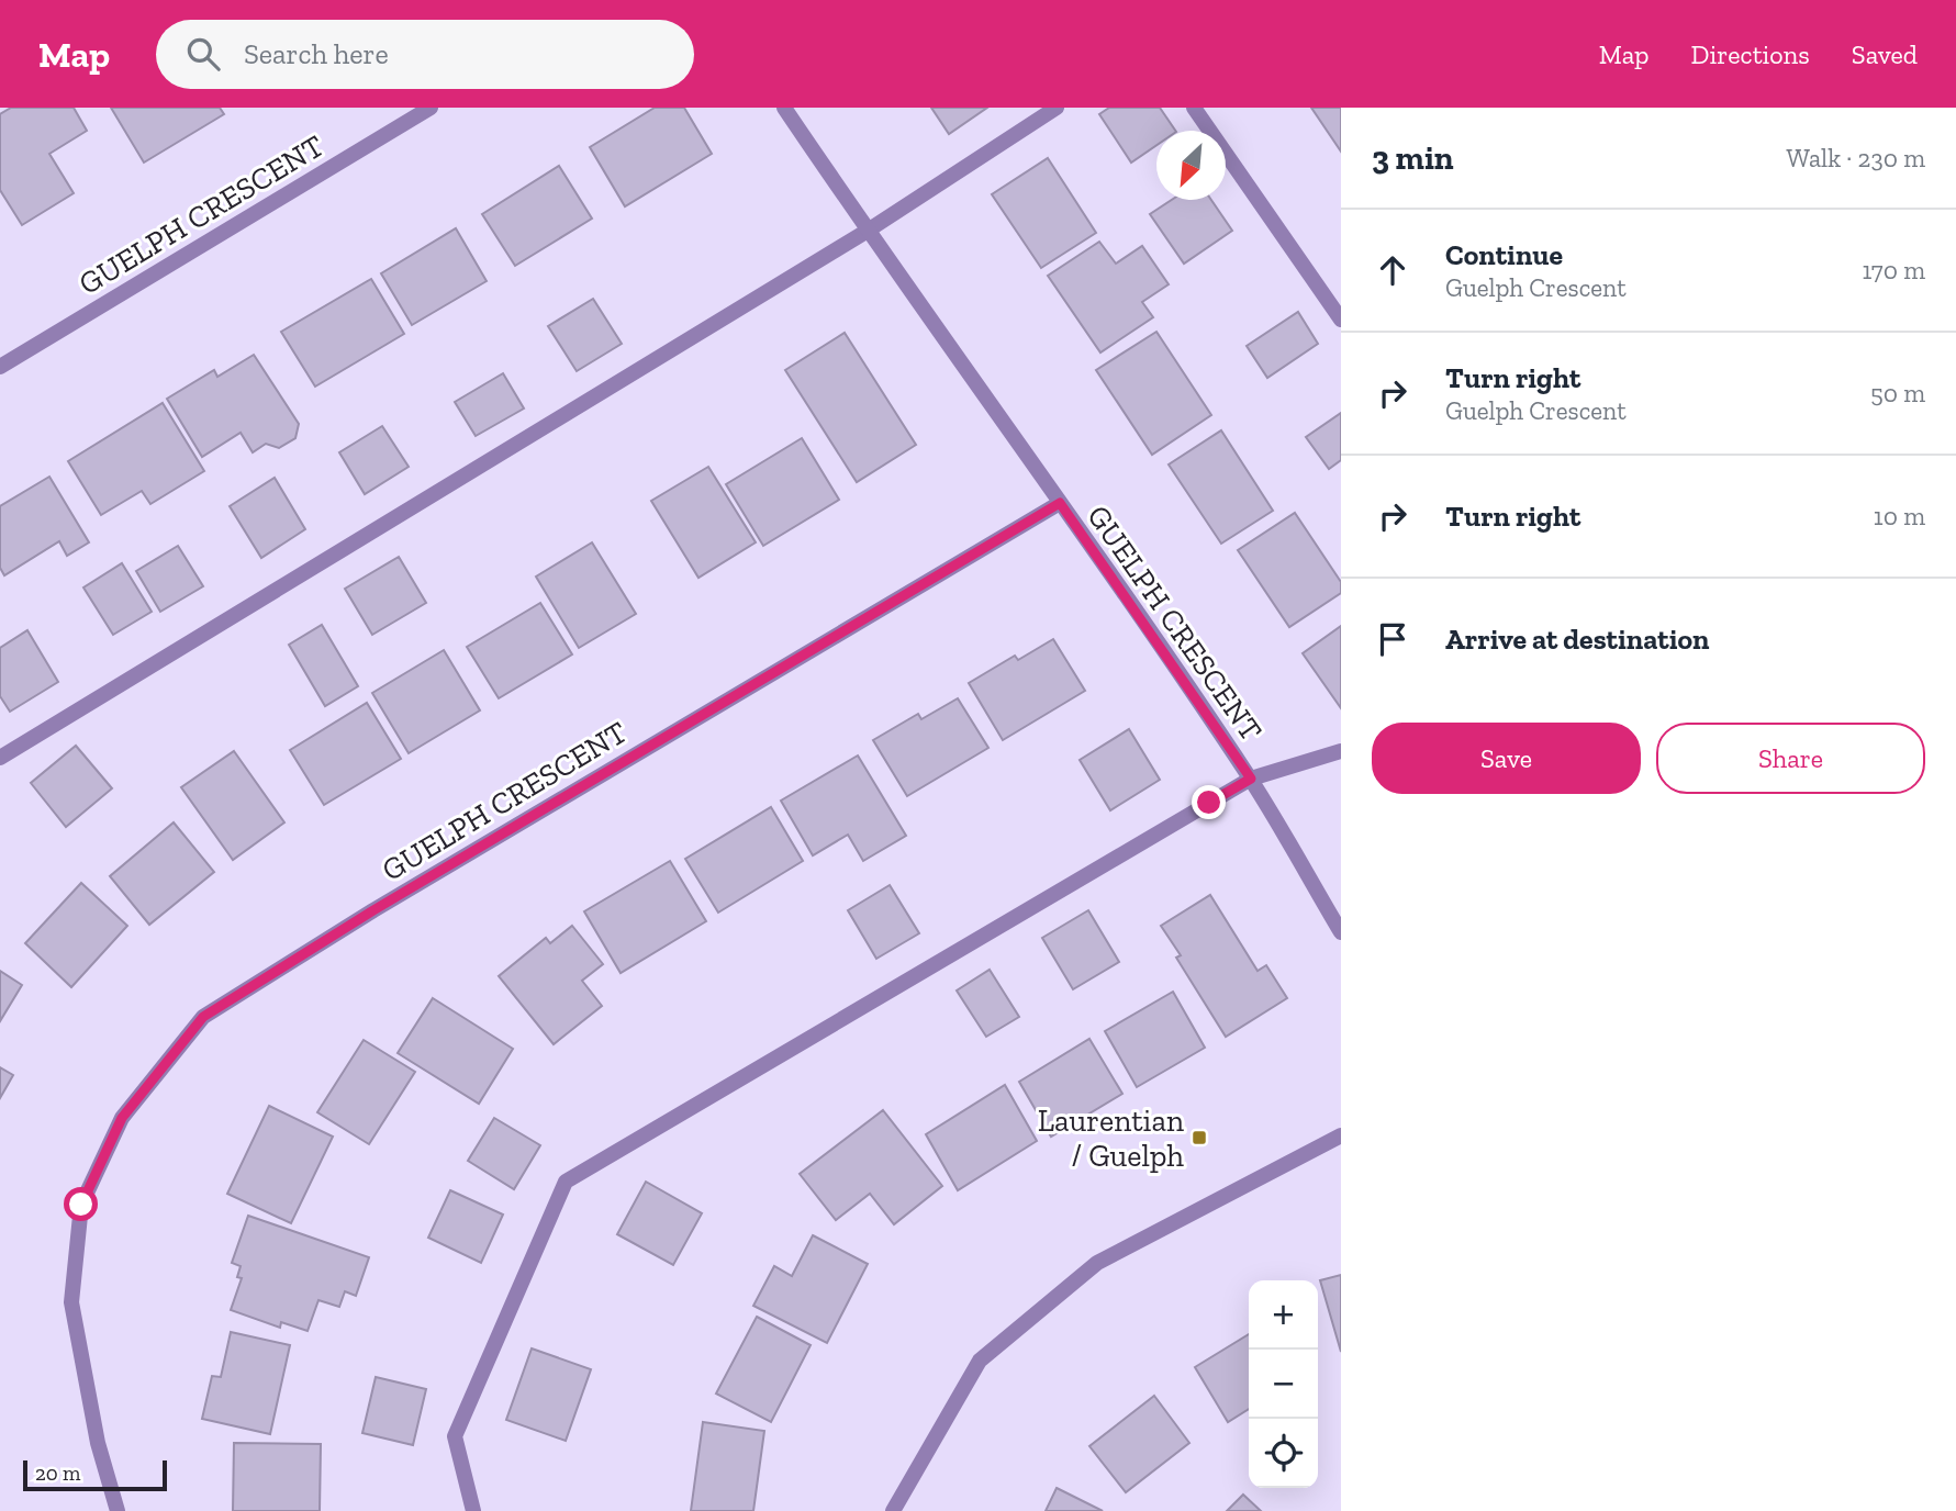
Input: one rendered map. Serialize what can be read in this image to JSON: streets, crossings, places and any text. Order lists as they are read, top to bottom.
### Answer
{
  "streets": {
    "street": ["GUELPH CRESCENT"]
  },
  "places": {
    "transit": ["Laurentian / Guelph"]
  },
  "scale_bar": "20 m",
  "north": "bottom left",
  "page": {
    "header": "Map",
    "search": "Search here",
    "nav": ["Map", "Directions", "Saved"],
    "heading": ["3 min", "Walk · 230 m"],
    "list": [
      ["Continue", "Guelph Crescent", "170 m"],
      ["Turn right", "Guelph Crescent", "50 m"],
      ["Turn right", "10 m"],
      "Arrive at destination"
    ],
    "buttons": ["Save", "Share"],
    "map_buttons": ["+", "−"],
    "scale": "20 m"
  }
}
